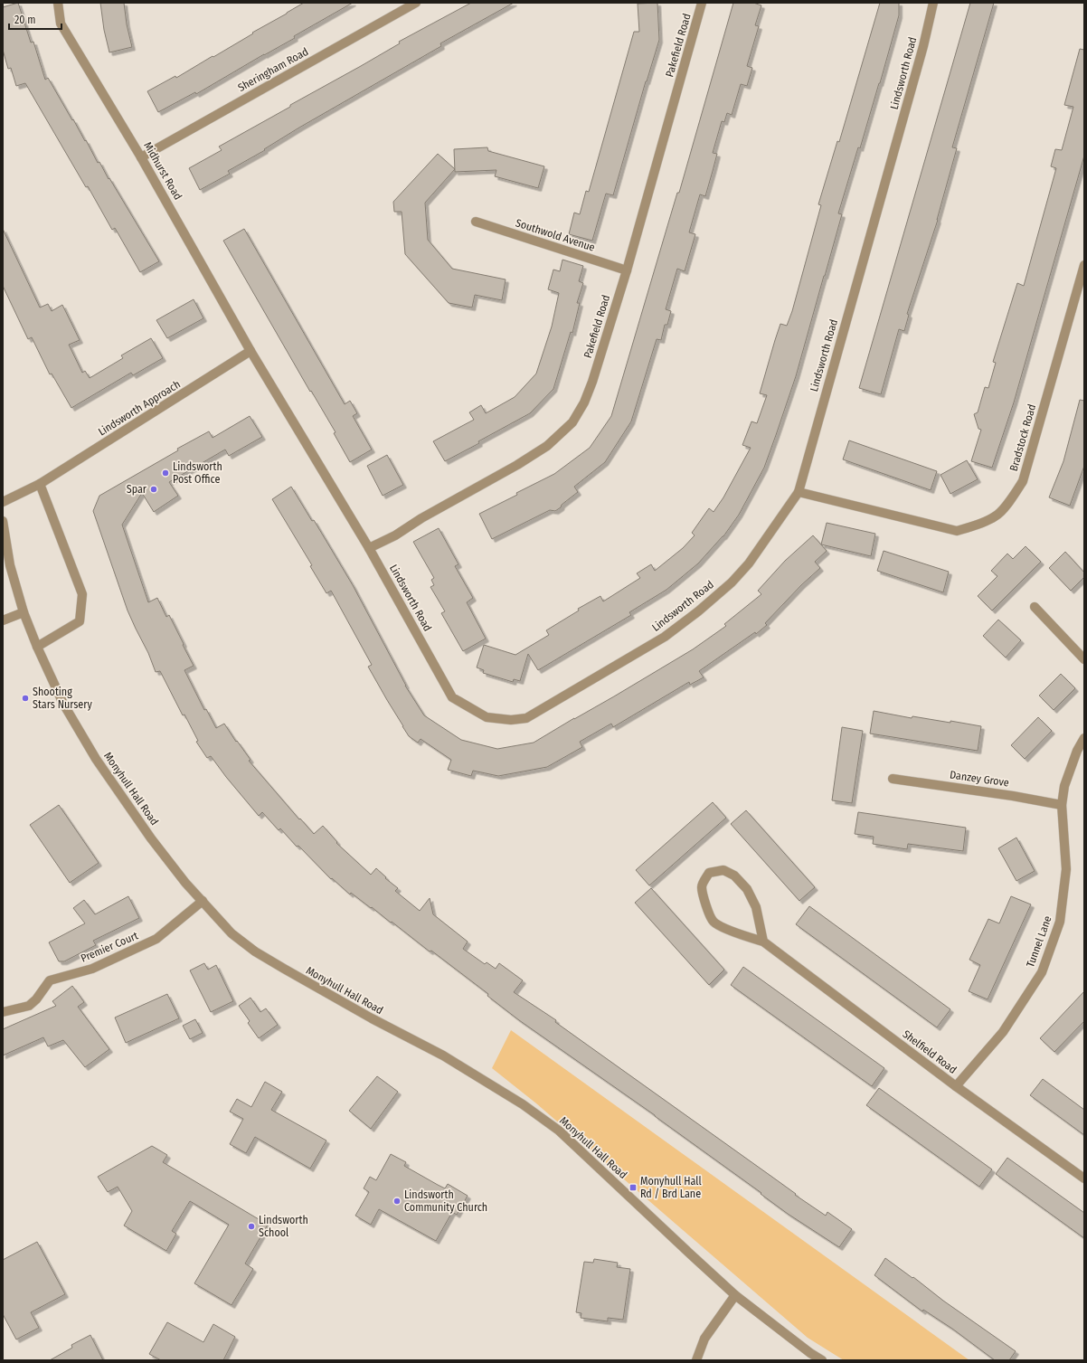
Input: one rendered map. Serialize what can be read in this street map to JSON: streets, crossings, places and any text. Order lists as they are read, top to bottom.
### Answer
{
  "streets": {
    "street": [
      "Pakefield Road",
      "Sheringham Road",
      "Lindsworth Road",
      "Midhurst Road",
      "Southwold Avenue",
      "Lindsworth Approach",
      "Bradstock Road",
      "Danzey Grove",
      "Monyhull Hall Road",
      "Tunnel Lane",
      "Premier Court",
      "Shelfield Road"
    ]
  },
  "crossings": [
    ["Pakefield Road", "Lindsworth Road"],
    ["Pakefield Road", "Southwold Avenue"],
    ["Sheringham Road", "Midhurst Road"],
    ["Lindsworth Road", "Midhurst Road"],
    ["Lindsworth Road", "Lindsworth Approach"],
    ["Lindsworth Road", "Bradstock Road"],
    ["Midhurst Road", "Lindsworth Approach"],
    ["Danzey Grove", "Tunnel Lane"],
    ["Monyhull Hall Road", "Premier Court"],
    ["Tunnel Lane", "Shelfield Road"]
  ],
  "places": {
    "other": [
      "Lindsworth Post Office",
      "Spar",
      "Shooting Stars Nursery",
      "Lindsworth Community Church",
      "Lindsworth School"
    ],
    "transit": ["Monyhull Hall Rd / Brd Lane"]
  },
  "scale_bar": "20 m"
}
